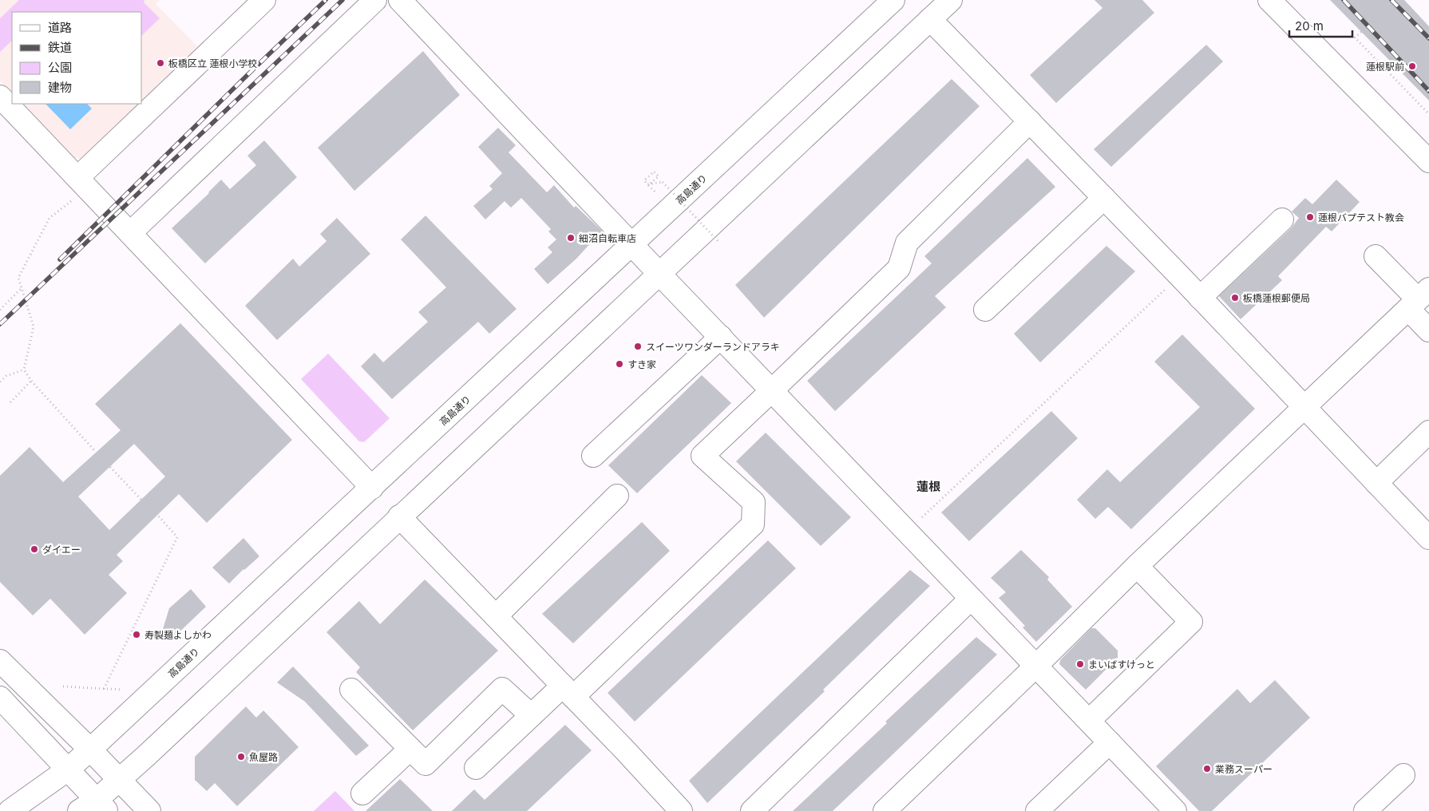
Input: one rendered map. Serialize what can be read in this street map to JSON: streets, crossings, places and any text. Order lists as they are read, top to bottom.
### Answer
{
  "streets": {
    "street": ["高島通り"]
  },
  "districts": ["蓮根"],
  "places": [
    "板橋区立 蓮根小学校",
    "蓮根駅前",
    "蓮根バプテスト教会",
    "細沼自転車店",
    "板橋蓮根郵便局",
    "スイーツワンダーランドアラキ",
    "すき家",
    "ダイエー",
    "寿製麺よしかわ",
    "まいばすけっと",
    "魚屋路",
    "業務スーパー"
  ],
  "legend": [
    "道路",
    "鉄道",
    "公園",
    "建物"
  ],
  "scale_bar": "20 m"
}
